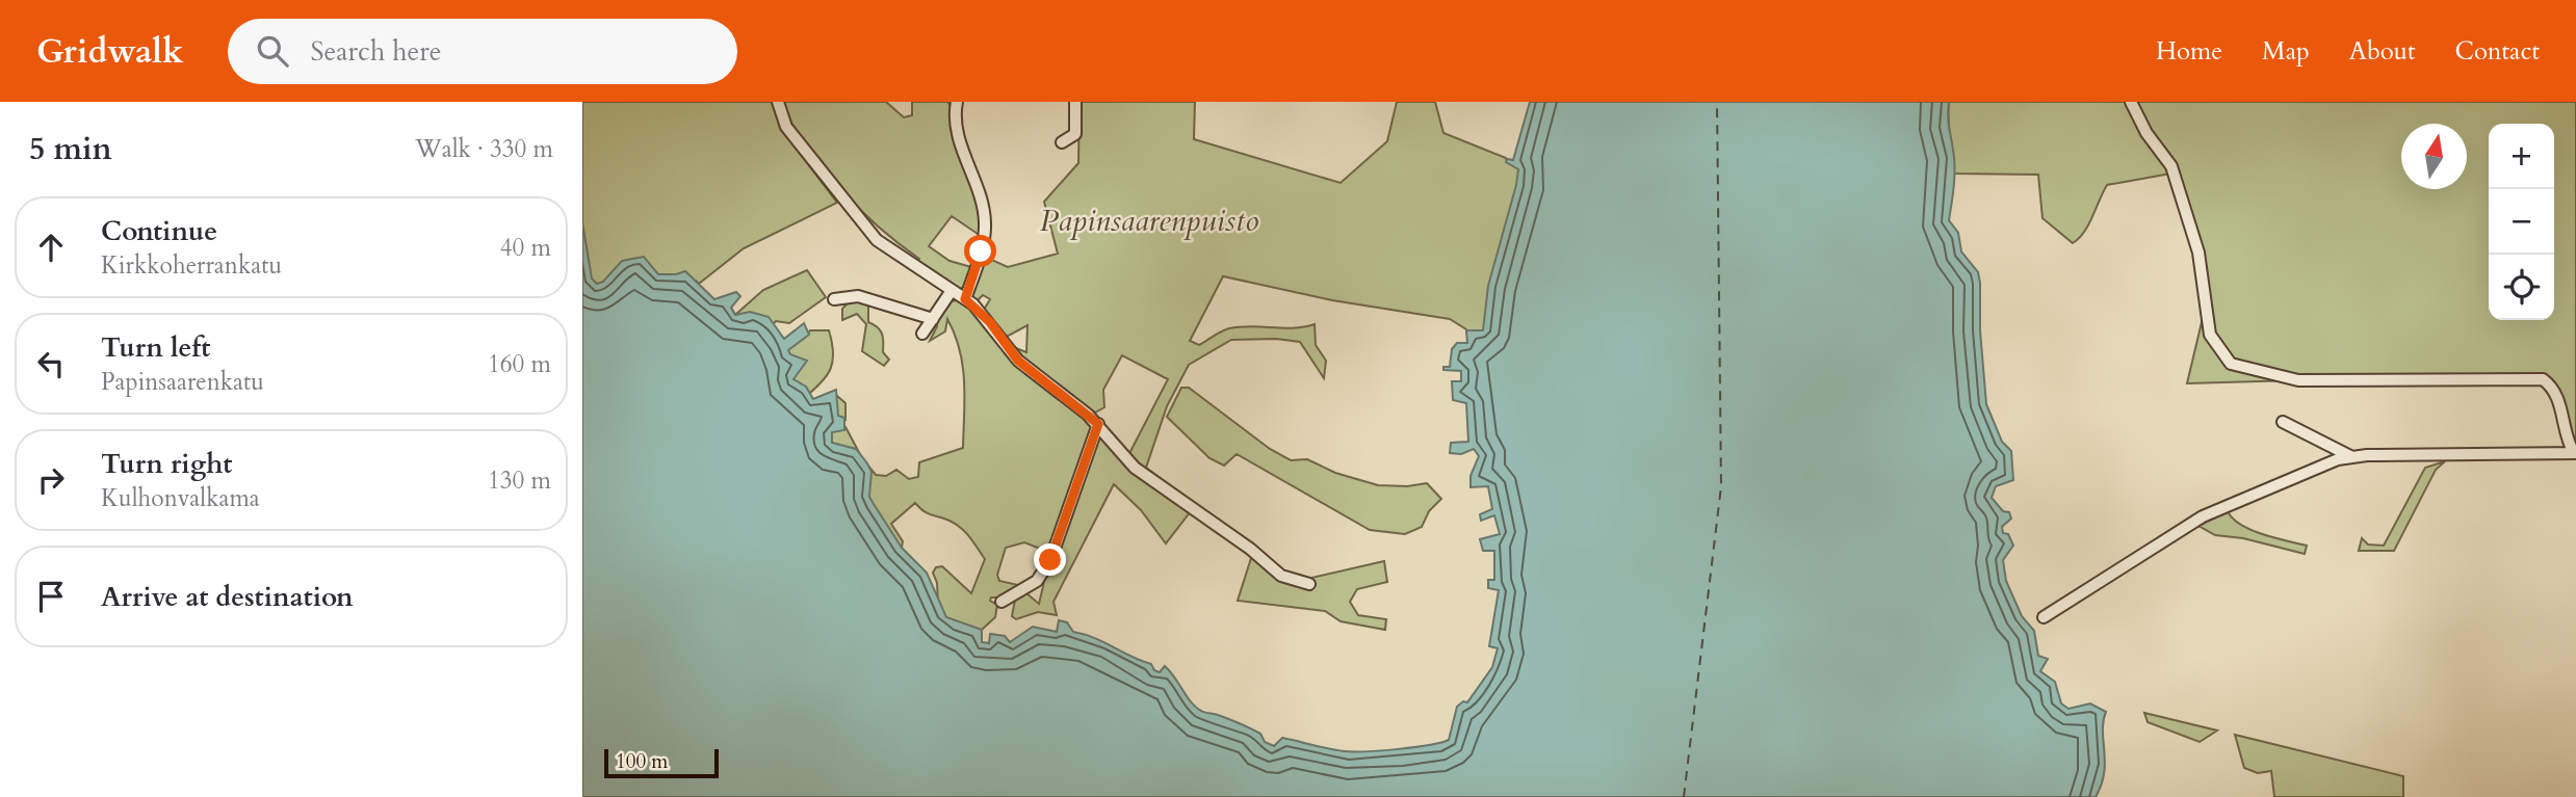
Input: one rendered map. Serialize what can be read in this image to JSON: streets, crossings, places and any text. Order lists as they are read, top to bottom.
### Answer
{
  "parks": ["Papinsaarenpuisto"],
  "scale_bar": "100 m",
  "north": "top",
  "page": {
    "header": "Gridwalk",
    "search": "Search here",
    "nav": [
      "Home",
      "Map",
      "About",
      "Contact"
    ],
    "heading": ["5 min", "Walk · 330 m"],
    "map_buttons": ["+", "−"],
    "list": [
      ["Continue", "Kirkkoherrankatu", "40 m"],
      ["Turn left", "Papinsaarenkatu", "160 m"],
      ["Turn right", "Kulhonvalkama", "130 m"],
      "Arrive at destination"
    ],
    "scale": "100 m"
  }
}
